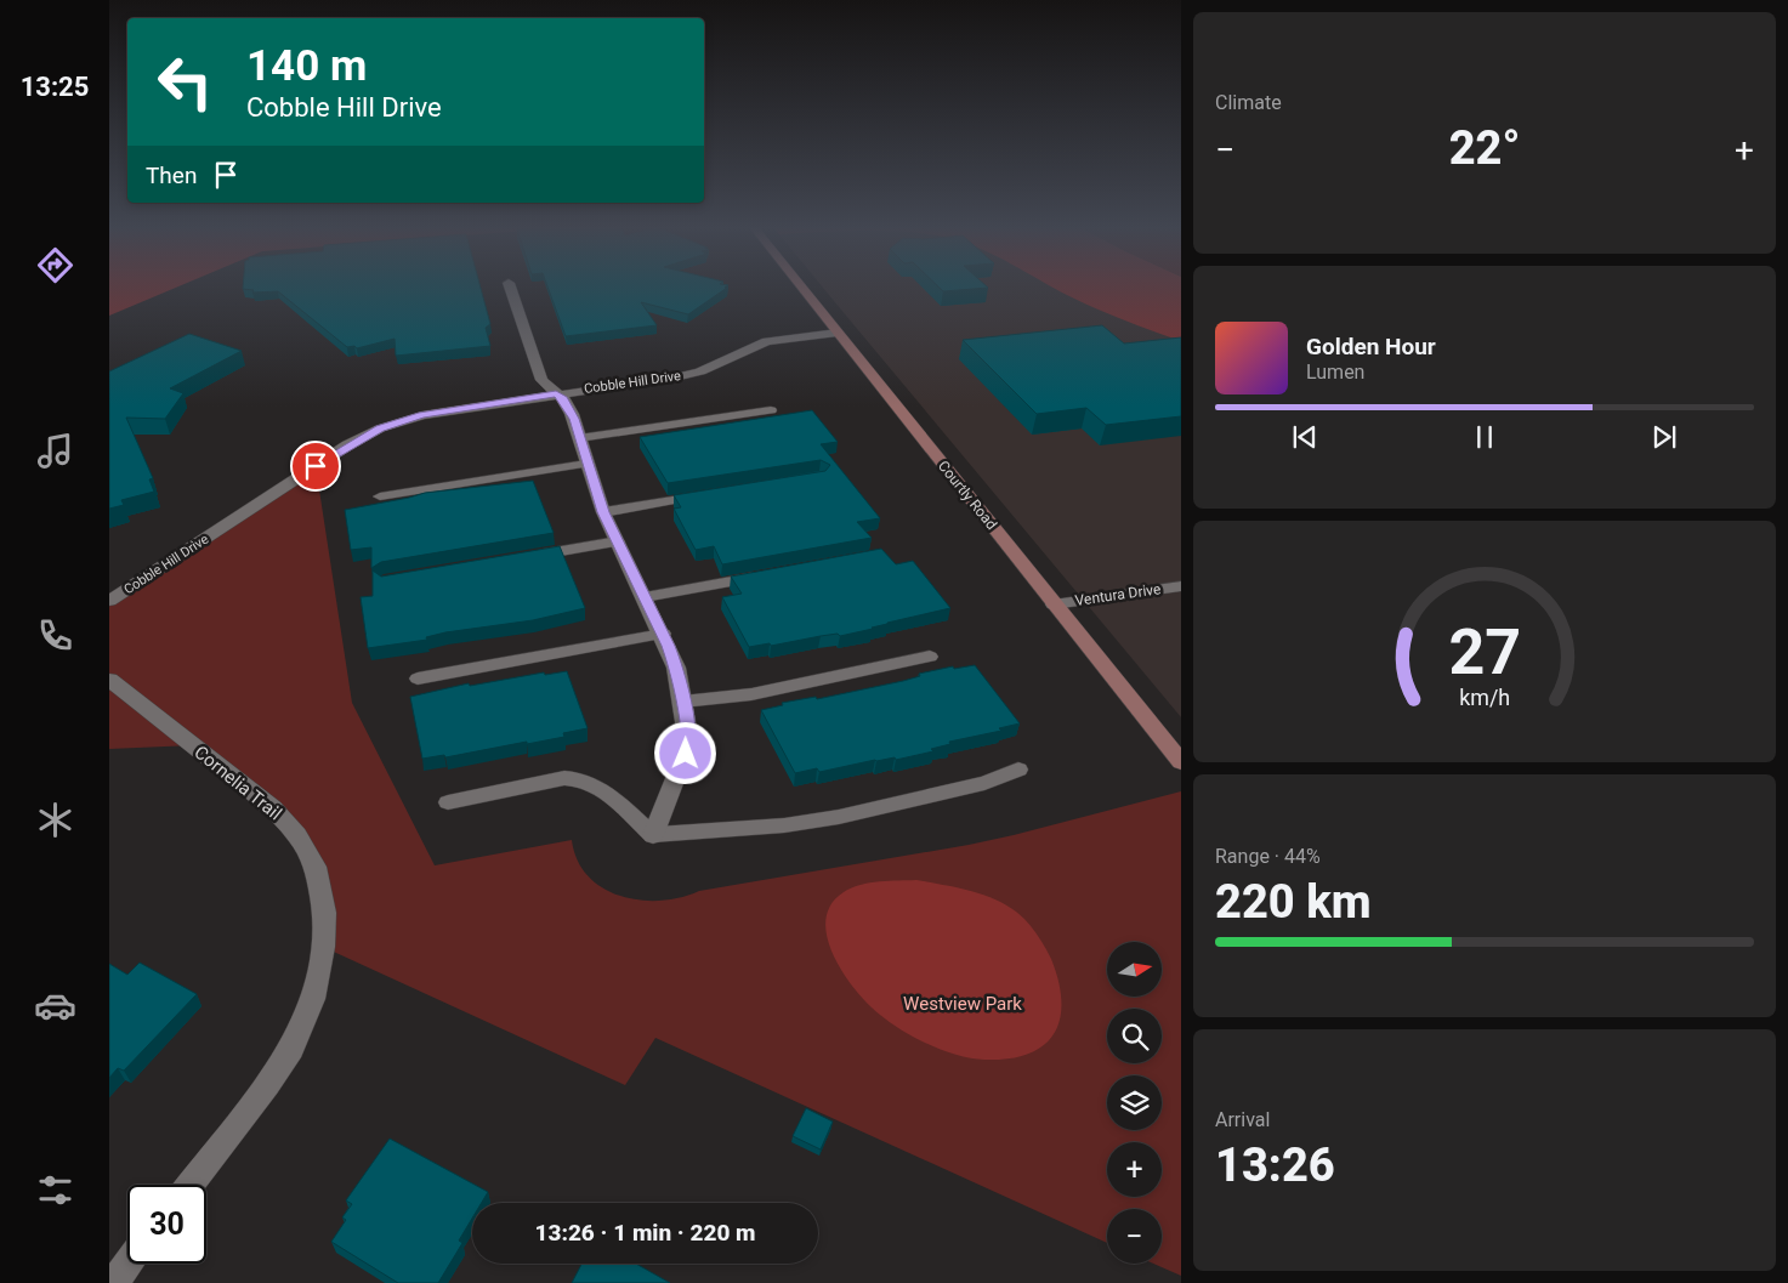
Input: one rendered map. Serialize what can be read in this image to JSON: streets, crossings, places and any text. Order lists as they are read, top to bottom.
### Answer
{
  "streets": {
    "street": [
      "Cobble Hill Drive",
      "Courtly Road",
      "Ventura Drive",
      "Cornelia Trail"
    ]
  },
  "crossings": [
    ["Cobble Hill Drive", "Courtly Road"],
    ["Courtly Road", "Ventura Drive"]
  ],
  "parks": ["Westview Park"],
  "north": "right",
  "page": {
    "tabs": "13:25",
    "tile": [
      "Climate",
      ["Range · 44%", "220 km"],
      ["Arrival", "13:26"]
    ],
    "turn": ["140 m", "Cobble Hill Drive"],
    "heat": ["−", "22°", "+"],
    "then": "Then",
    "song": ["Golden Hour", "Lumen"],
    "map_buttons": ["+", "−"],
    "limit": "30",
    "trip": "13:26 · 1 min · 220 m",
    "gauge": ["27", "km/h"]
  }
}
